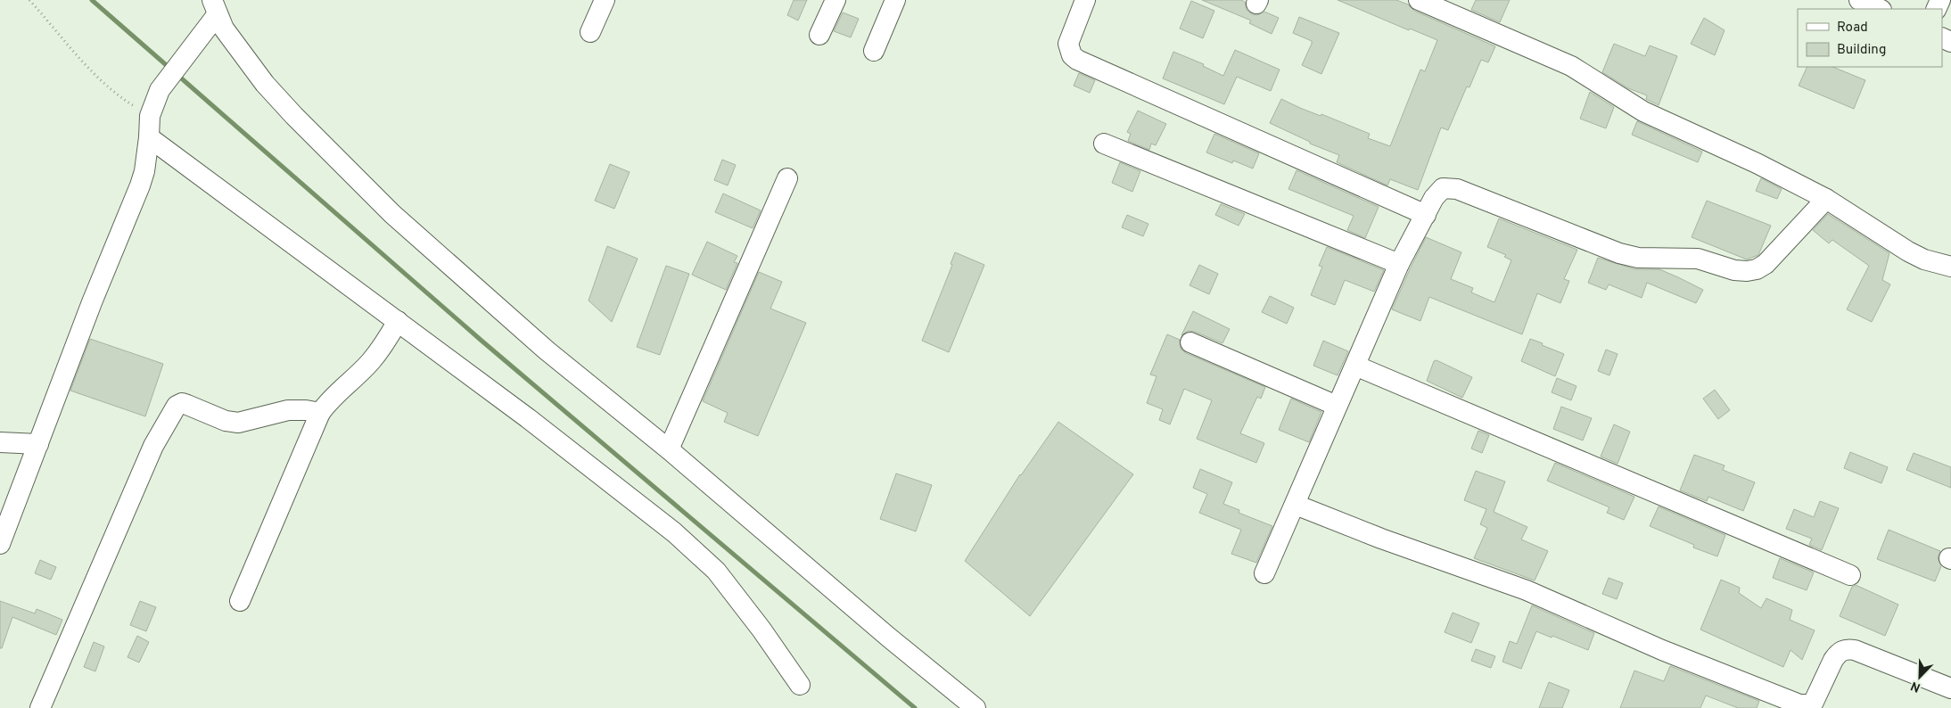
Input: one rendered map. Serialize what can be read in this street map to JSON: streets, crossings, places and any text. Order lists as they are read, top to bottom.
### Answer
{
  "legend": ["Road", "Building"],
  "north": "bottom left"
}
